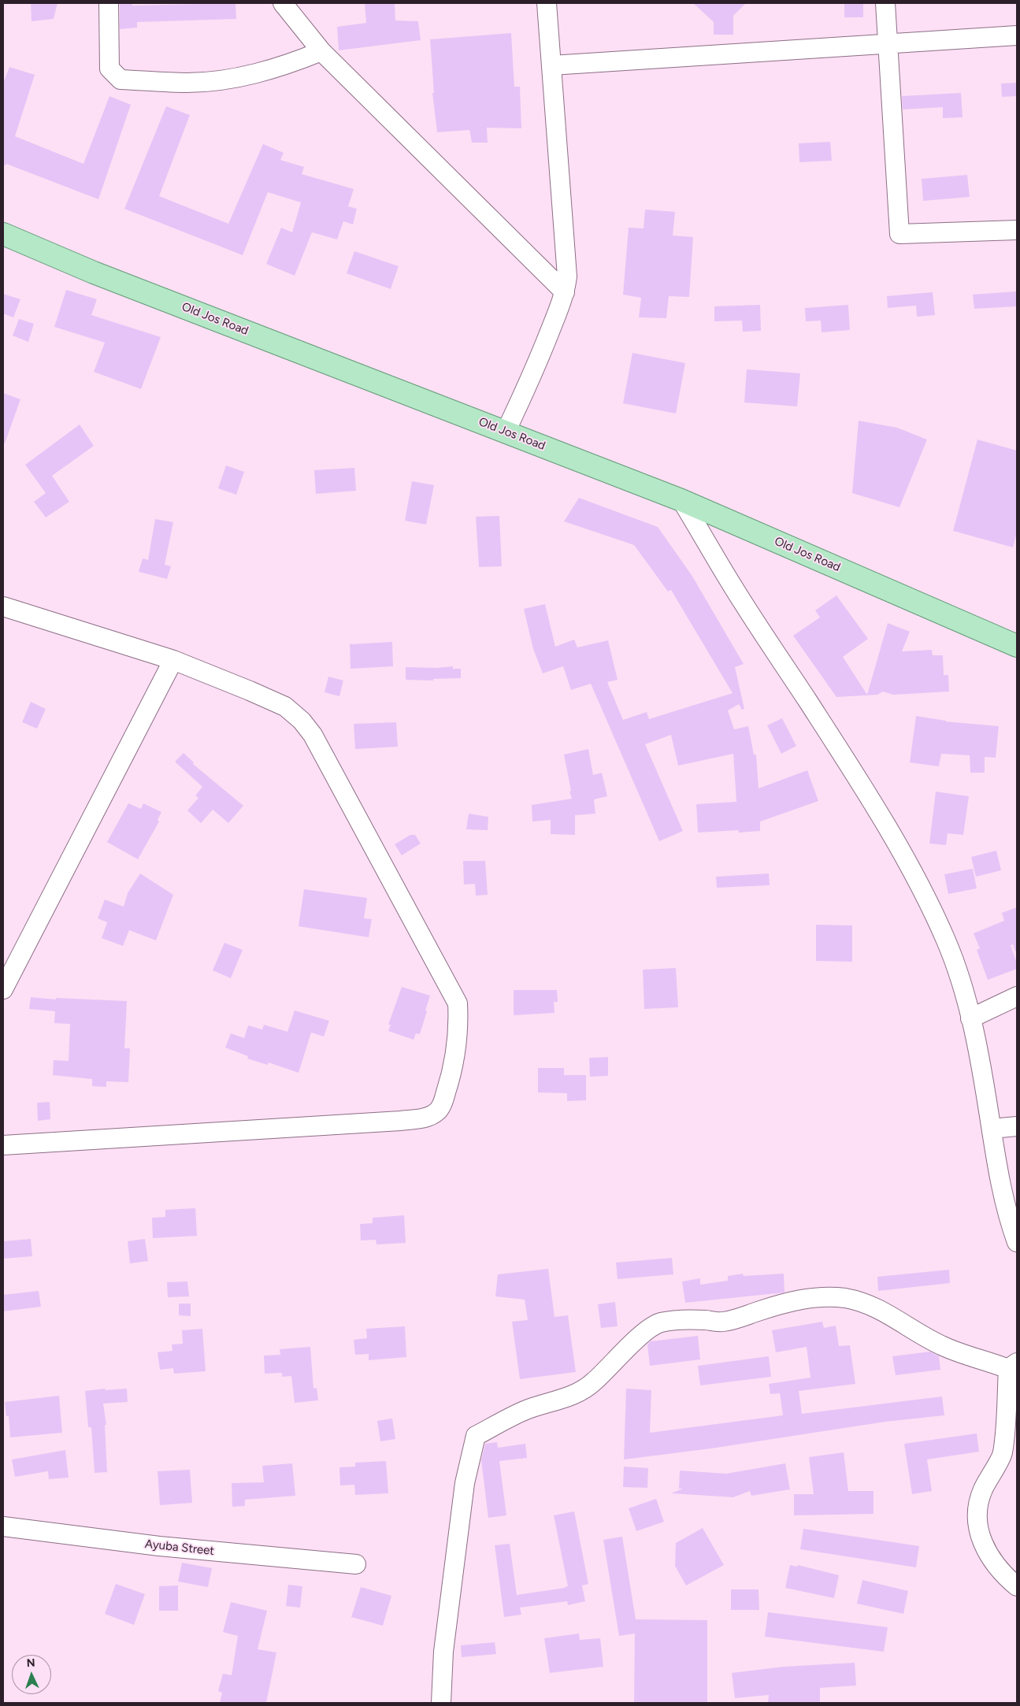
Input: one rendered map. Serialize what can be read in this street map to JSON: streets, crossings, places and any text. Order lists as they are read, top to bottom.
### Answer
{
  "streets": {
    "main road": ["Old Jos Road"],
    "street": ["Ayuba Street"]
  },
  "north": "top"
}
